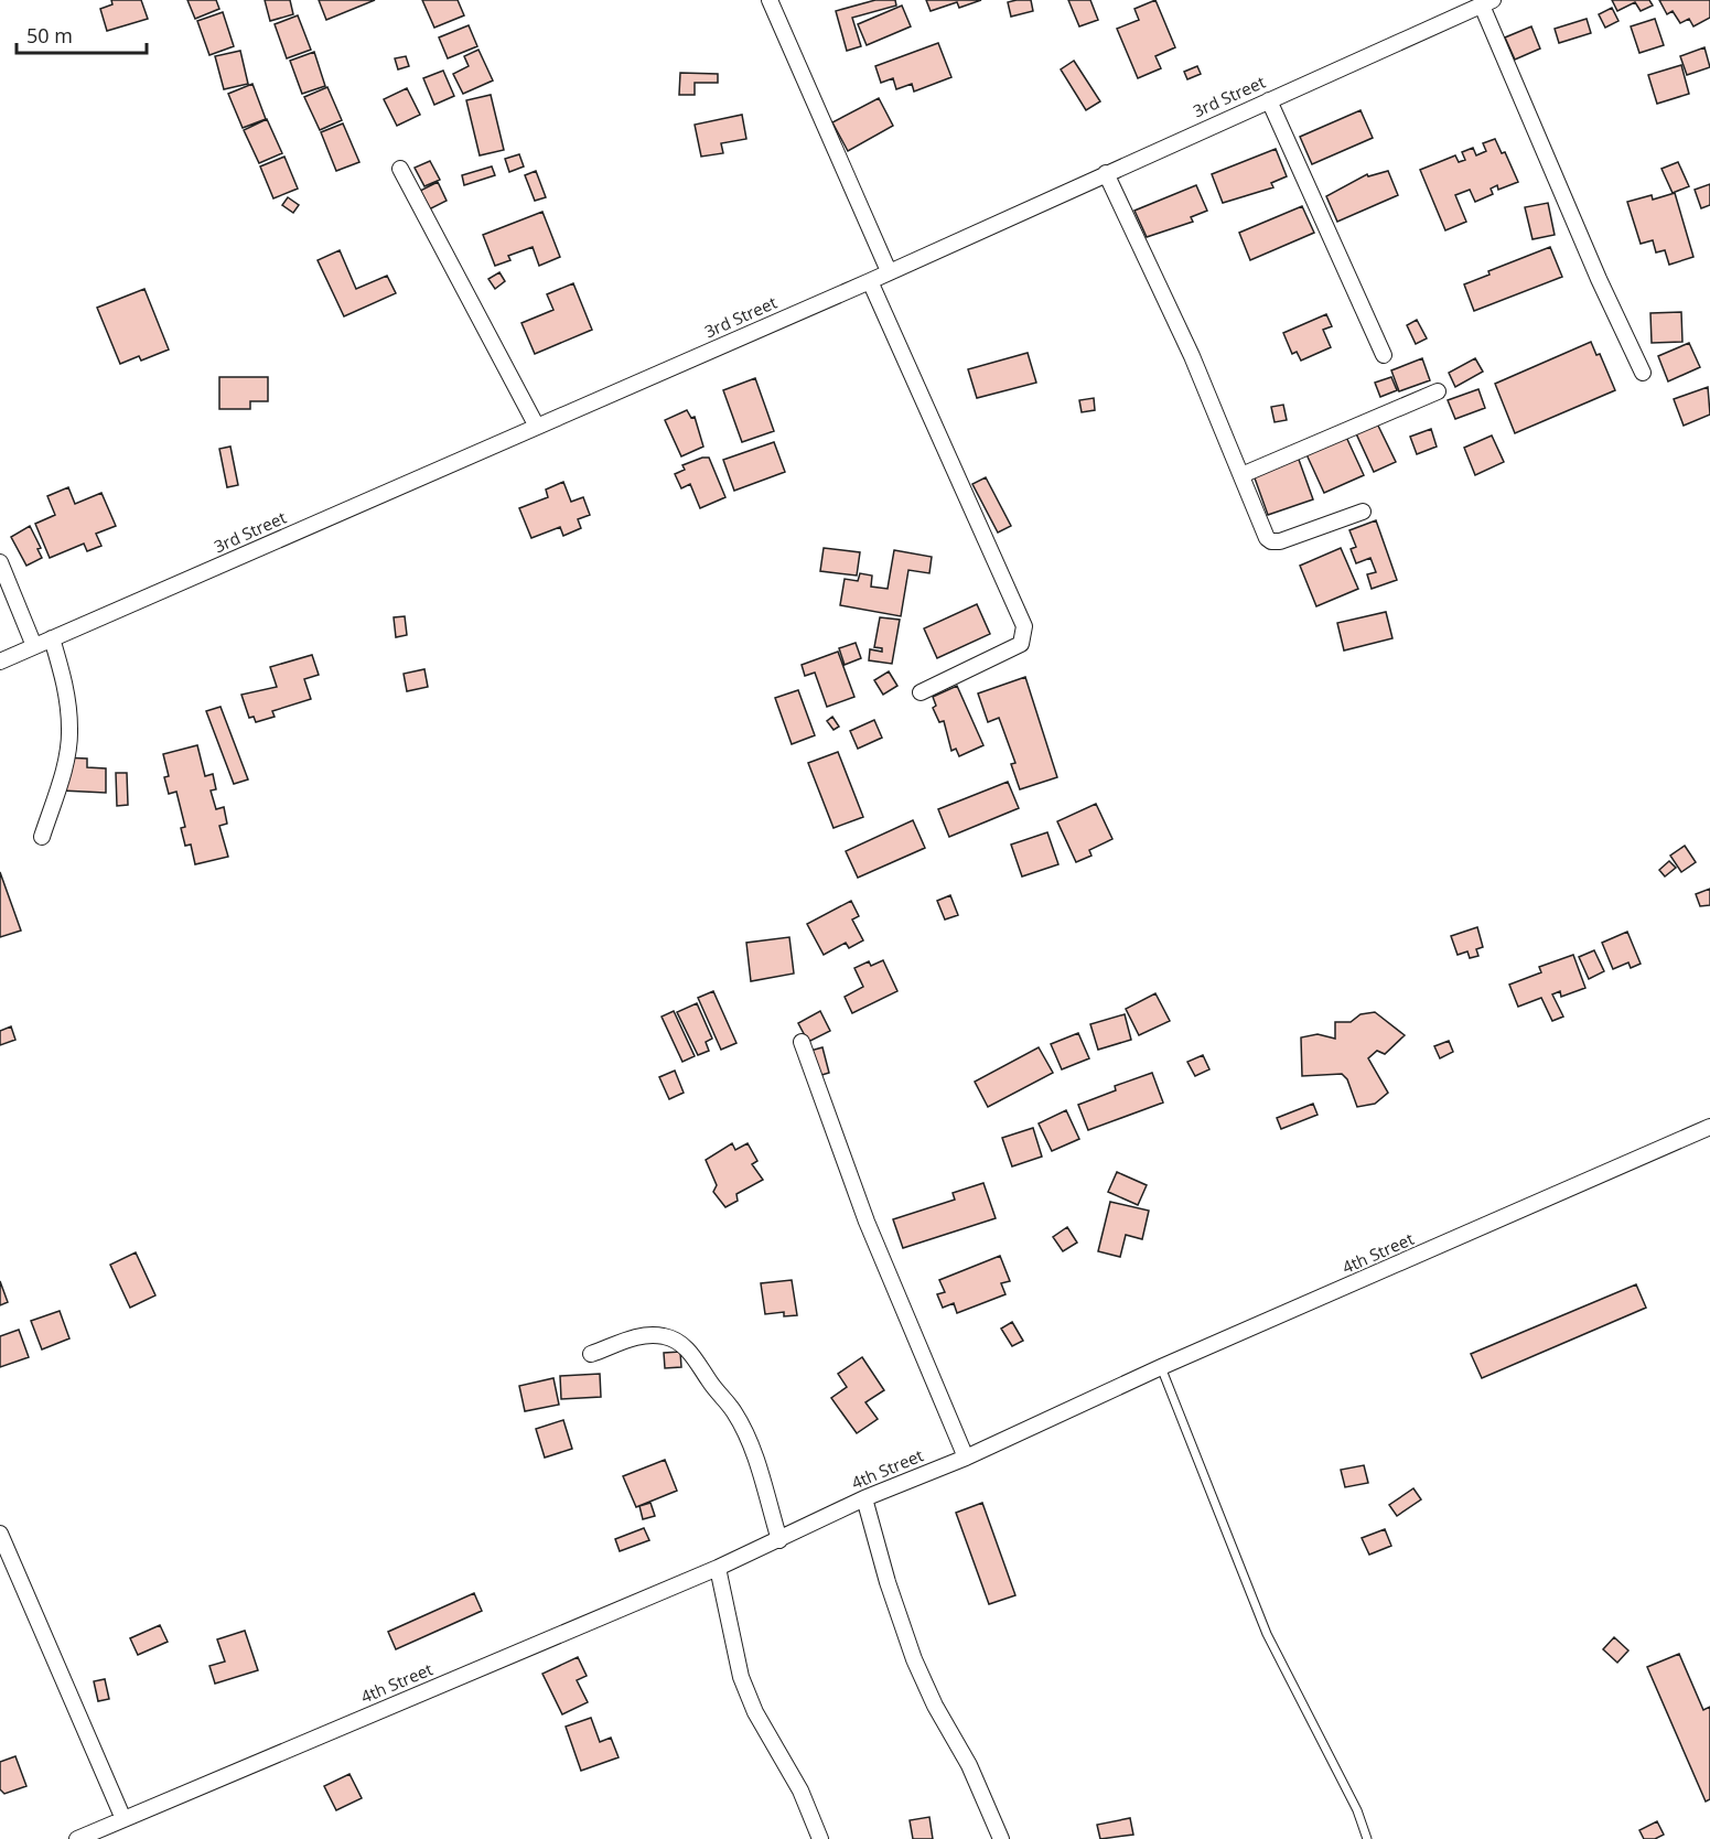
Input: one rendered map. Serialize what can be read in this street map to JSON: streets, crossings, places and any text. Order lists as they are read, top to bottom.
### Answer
{
  "streets": {
    "street": ["3rd Street", "4th Street"]
  },
  "scale_bar": "50 m"
}
